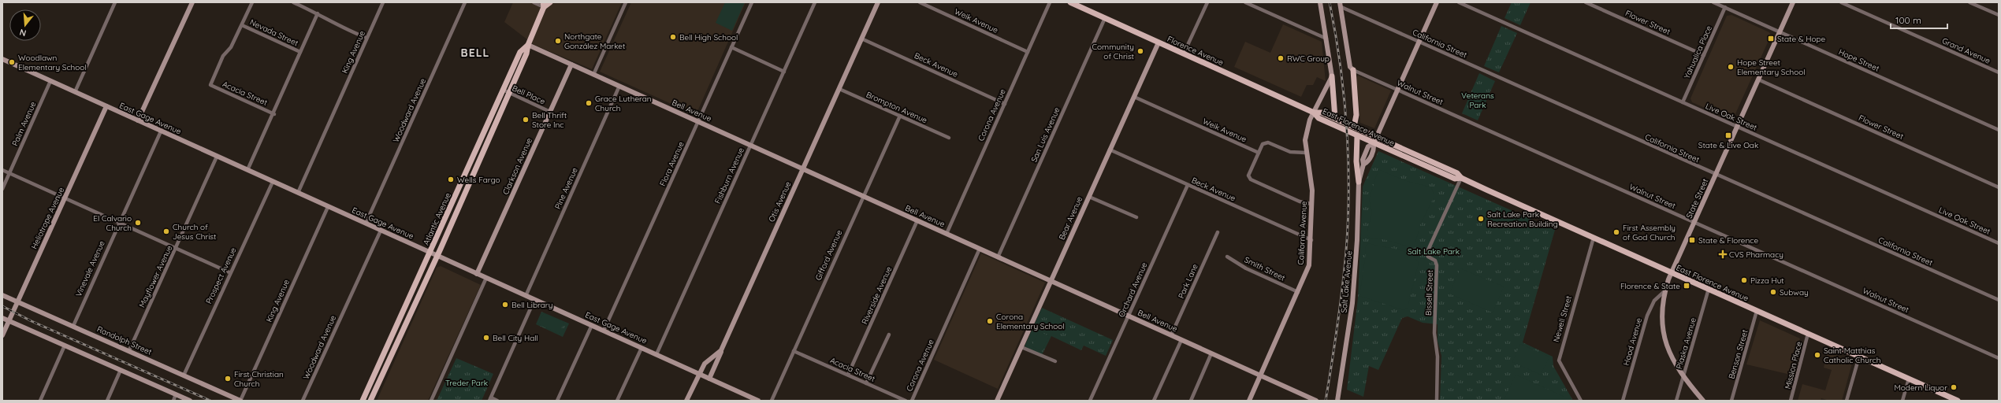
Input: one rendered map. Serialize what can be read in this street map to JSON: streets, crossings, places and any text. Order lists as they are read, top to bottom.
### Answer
{
  "streets": {
    "main road": ["Florence Avenue", "East Florence Avenue", "Atlantic Avenue"],
    "street": [
      "Weik Avenue",
      "Flower Street",
      "Nevada Street",
      "California Street",
      "Grand Avenue",
      "King Avenue",
      "Yahualica Place",
      "Hope Street",
      "Beck Avenue",
      "Walnut Street",
      "Acacia Street",
      "Bell Place",
      "Brompton Avenue",
      "Woodward Avenue",
      "Bell Avenue",
      "Corona Avenue",
      "Live Oak Street",
      "East Gage Avenue",
      "Palm Avenue",
      "San Luis Avenue",
      "Flora Avenue",
      "Clarkson Avenue",
      "Fishburn Avenue",
      "Pine Avenue",
      "State Street",
      "Otis Avenue",
      "Heliotrope Avenue",
      "Bear Avenue",
      "California Avenue",
      "Gifford Avenue",
      "Vinevale Avenue",
      "Smith Street",
      "Prospect Avenue",
      "Mayflower Avenue",
      "Park Lane",
      "Salt Lake Avenue",
      "Orchard Avenue",
      "Bissell Street",
      "Riverside Avenue",
      "Newell Street",
      "Randolph Street",
      "Hood Avenue",
      "Plaska Avenue",
      "Benson Street",
      "Mission Place"
    ]
  },
  "crossings": [
    ["Weik Avenue", "Corona Avenue"],
    ["Weik Avenue", "Bear Avenue"],
    ["Flower Street", "Yahualica Place"],
    ["Flower Street", "State Street"],
    ["Nevada Street", "Acacia Street"],
    ["California Street", "State Street"],
    ["Florence Avenue", "East Florence Avenue"],
    ["Florence Avenue", "San Luis Avenue"],
    ["Florence Avenue", "Bear Avenue"],
    ["Florence Avenue", "California Avenue"],
    ["King Avenue", "East Gage Avenue"],
    ["King Avenue", "Randolph Street"],
    ["Yahualica Place", "Hope Street"],
    ["Yahualica Place", "Live Oak Street"],
    ["Hope Street", "State Street"],
    ["Beck Avenue", "Corona Avenue"],
    ["Beck Avenue", "Otis Avenue"],
    ["Beck Avenue", "Bear Avenue"],
    ["Beck Avenue", "California Avenue"],
    ["Beck Avenue", "Orchard Avenue"],
    ["Walnut Street", "State Street"],
    ["Acacia Street", "Gifford Avenue"],
    ["Acacia Street", "Riverside Avenue"],
    ["Bell Place", "Clarkson Avenue"],
    ["Bell Place", "Atlantic Avenue"],
    ["Brompton Avenue", "Otis Avenue"],
    ["Brompton Avenue", "Gifford Avenue"],
    ["Woodward Avenue", "East Gage Avenue"],
    ["Bell Avenue", "Corona Avenue"],
    ["Bell Avenue", "San Luis Avenue"],
    ["Bell Avenue", "Flora Avenue"],
    ["Bell Avenue", "Clarkson Avenue"],
    ["Bell Avenue", "Fishburn Avenue"],
    ["Bell Avenue", "Pine Avenue"],
    ["Bell Avenue", "Otis Avenue"],
    ["Bell Avenue", "Bear Avenue"],
    ["Bell Avenue", "Atlantic Avenue"],
    ["Bell Avenue", "California Avenue"],
    ["Bell Avenue", "Gifford Avenue"],
    ["Bell Avenue", "Park Lane"],
    ["Bell Avenue", "Orchard Avenue"],
    ["Bell Avenue", "Riverside Avenue"],
    ["Live Oak Street", "State Street"],
    ["East Gage Avenue", "Palm Avenue"],
    ["East Gage Avenue", "Flora Avenue"],
    ["East Gage Avenue", "Clarkson Avenue"],
    ["East Gage Avenue", "Fishburn Avenue"],
    ["East Gage Avenue", "Pine Avenue"],
    ["East Gage Avenue", "Otis Avenue"],
    ["East Gage Avenue", "Heliotrope Avenue"],
    ["East Gage Avenue", "Atlantic Avenue"],
    ["East Gage Avenue", "Vinevale Avenue"],
    ["East Gage Avenue", "Prospect Avenue"],
    ["East Gage Avenue", "Mayflower Avenue"],
    ["East Florence Avenue", "State Street"],
    ["East Florence Avenue", "California Avenue"],
    ["East Florence Avenue", "Salt Lake Avenue"],
    ["East Florence Avenue", "Bissell Street"],
    ["East Florence Avenue", "Newell Street"],
    ["East Florence Avenue", "Plaska Avenue"],
    ["East Florence Avenue", "Benson Street"],
    ["East Florence Avenue", "Mission Place"],
    ["State Street", "Hood Avenue"],
    ["State Street", "Plaska Avenue"],
    ["Heliotrope Avenue", "Randolph Street"],
    ["California Avenue", "Smith Street"],
    ["Vinevale Avenue", "Randolph Street"],
    ["Prospect Avenue", "Randolph Street"],
    ["Mayflower Avenue", "Randolph Street"]
  ],
  "districts": ["BELL"],
  "parks": ["Veterans Park", "Salt Lake Park", "Treder Park"],
  "places": {
    "other": [
      "Bell High School",
      "Northgate González Market",
      "Community of Christ",
      "RWC Group",
      "Woodlawn Elementary School",
      "Hope Street Elementary School",
      "Grace Lutheran Church",
      "Bell Thrift Store Inc",
      "Wells Fargo",
      "Salt Lake Park Recreation Building",
      "El Calvario Church",
      "Church of Jesus Christ",
      "First Assembly of God Church",
      "Pizza Hut",
      "Subway",
      "Bell Library",
      "Corona Elementary School",
      "Bell City Hall",
      "Saint Matthias Catholic Church",
      "First Christian Church",
      "Modern Liquor"
    ],
    "transit": [
      "State & Hope",
      "State & Live Oak",
      "State & Florence",
      "Florence & State"
    ],
    "health": ["CVS Pharmacy"]
  },
  "scale_bar": "100 m",
  "north": "bottom"
}
